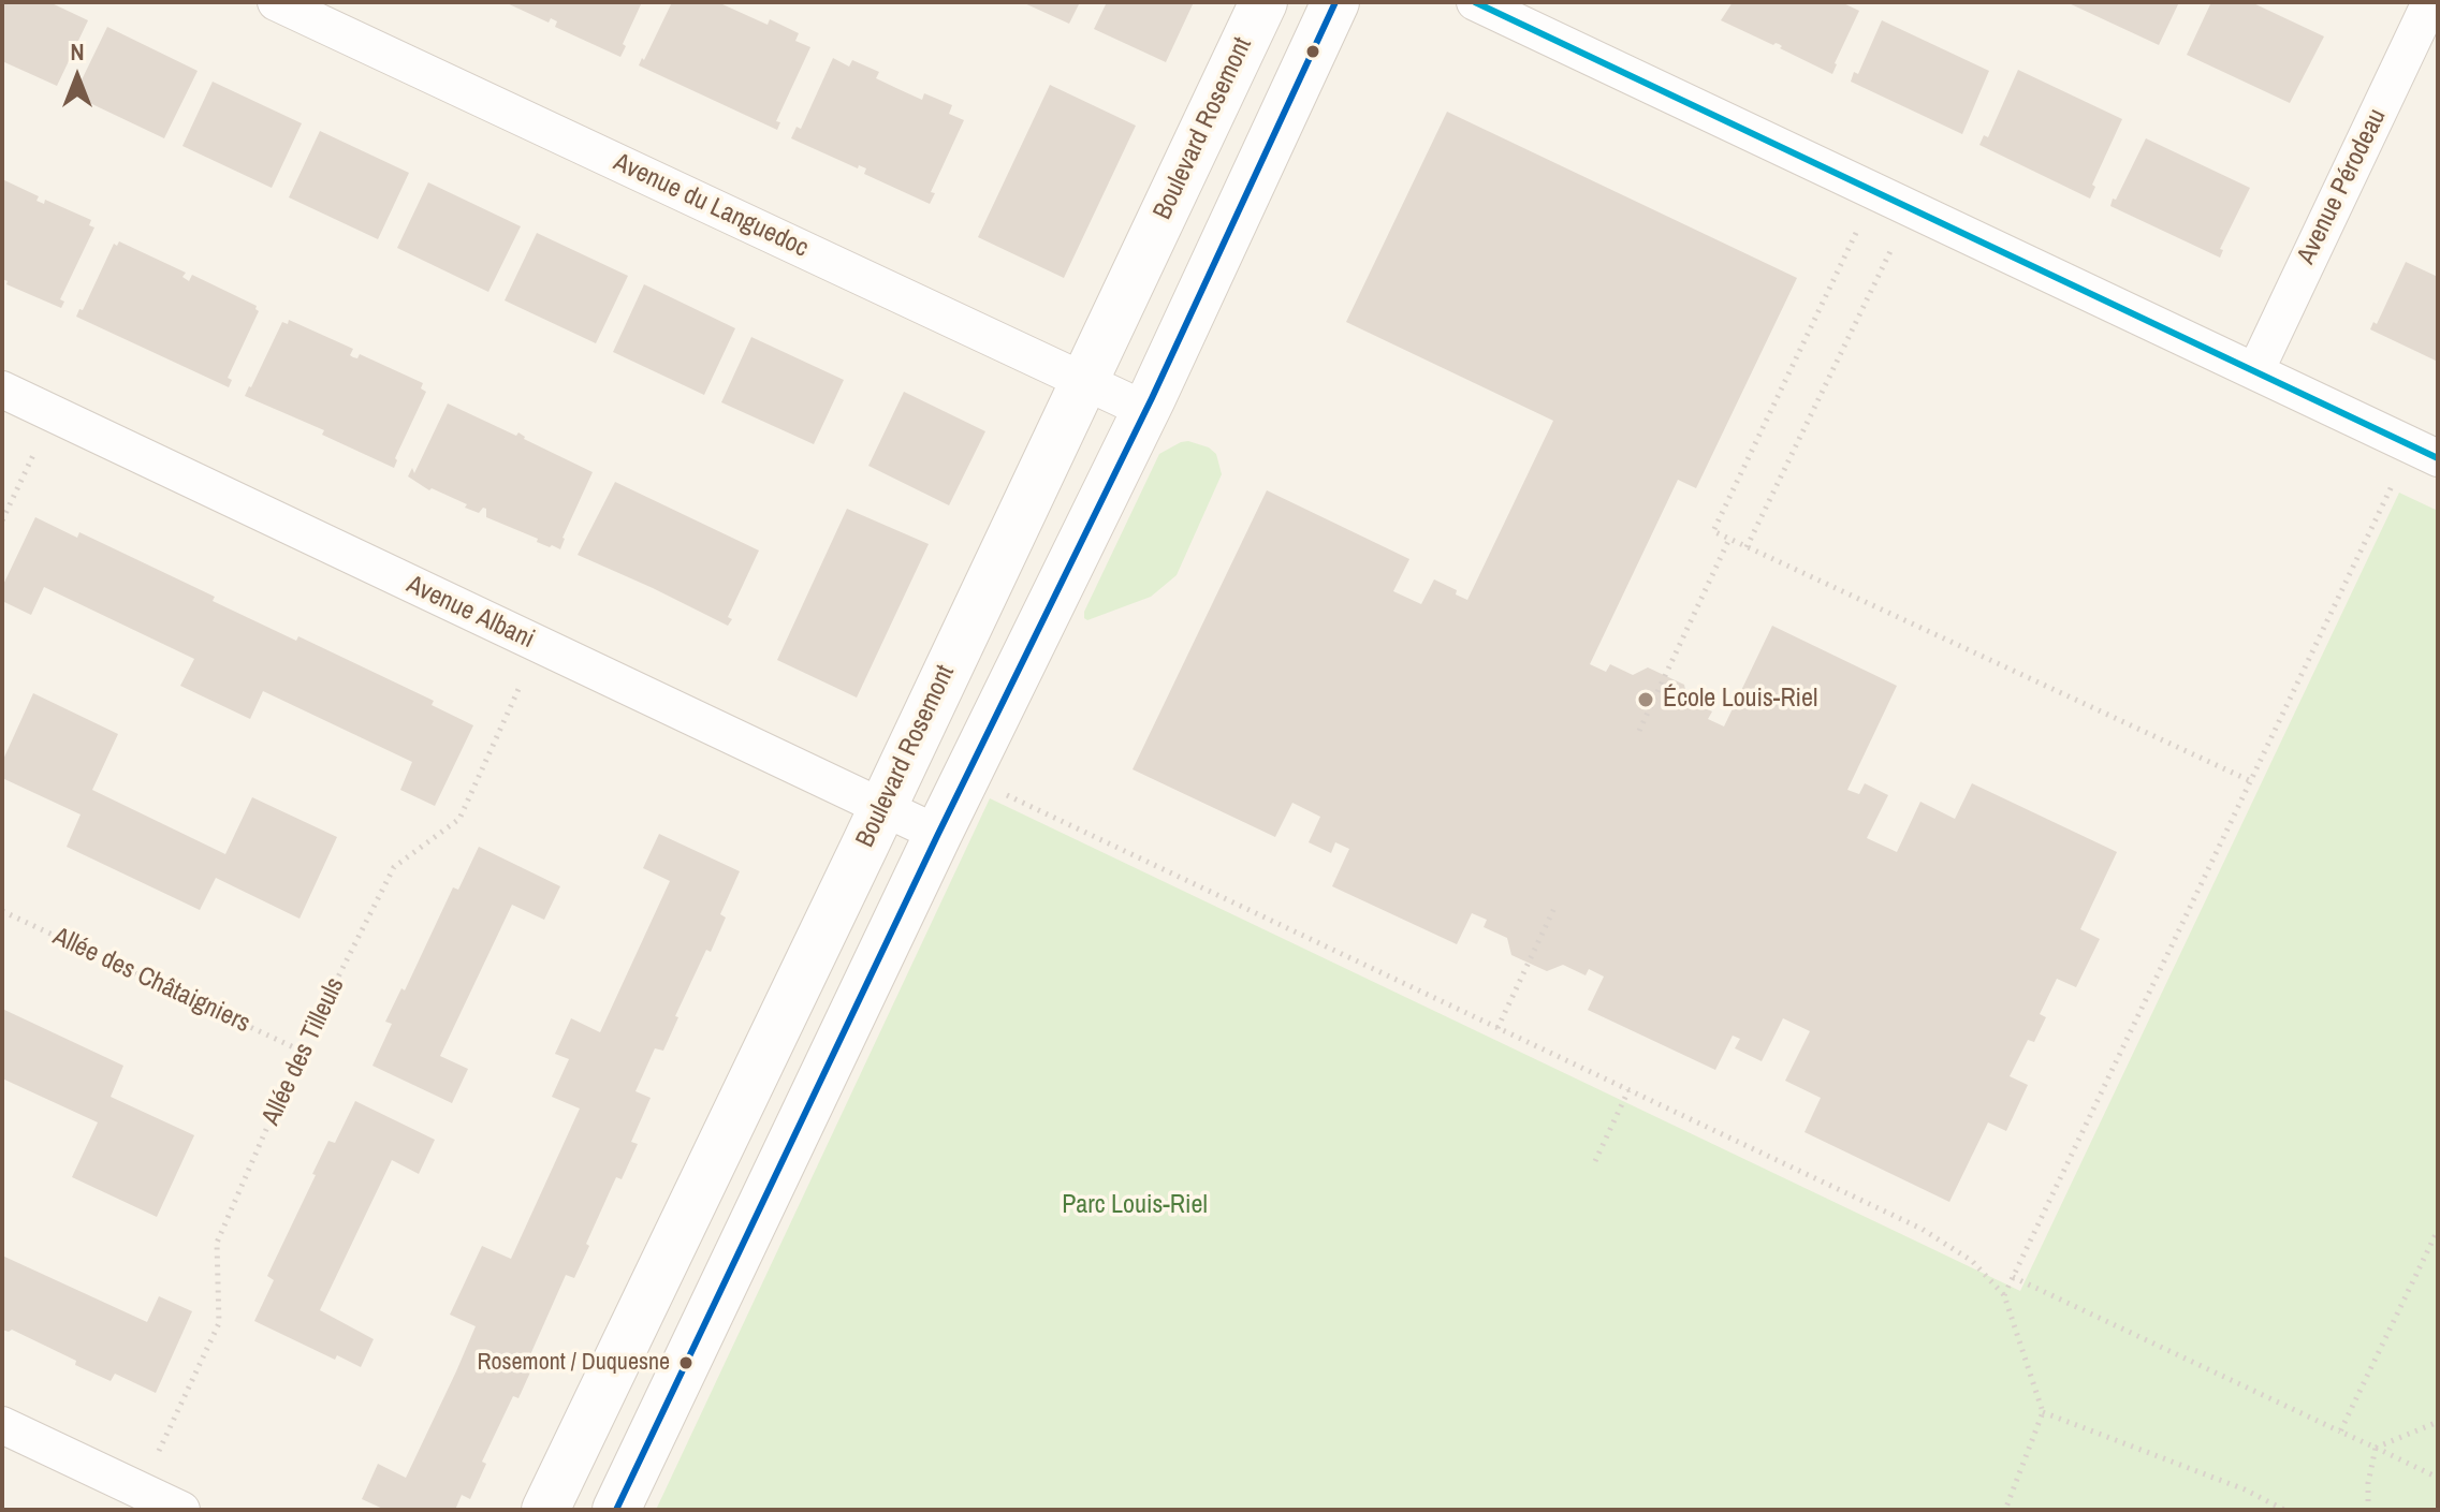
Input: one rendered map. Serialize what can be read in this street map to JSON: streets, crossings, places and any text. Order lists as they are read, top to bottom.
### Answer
{
  "streets": {
    "main road": ["Boulevard Rosemont"],
    "street": ["Avenue Pérodeau", "Avenue du Languedoc", "Avenue Albani"],
    "path": ["Allée des Châtaigniers", "Allée des Tilleuls"]
  },
  "crossings": [
    ["Boulevard Rosemont", "Avenue du Languedoc"],
    ["Boulevard Rosemont", "Avenue Albani"],
    ["Allée des Châtaigniers", "Allée des Tilleuls"]
  ],
  "parks": ["Parc Louis-Riel"],
  "places": ["École Louis-Riel", "Rosemont / Duquesne"],
  "north": "top"
}
